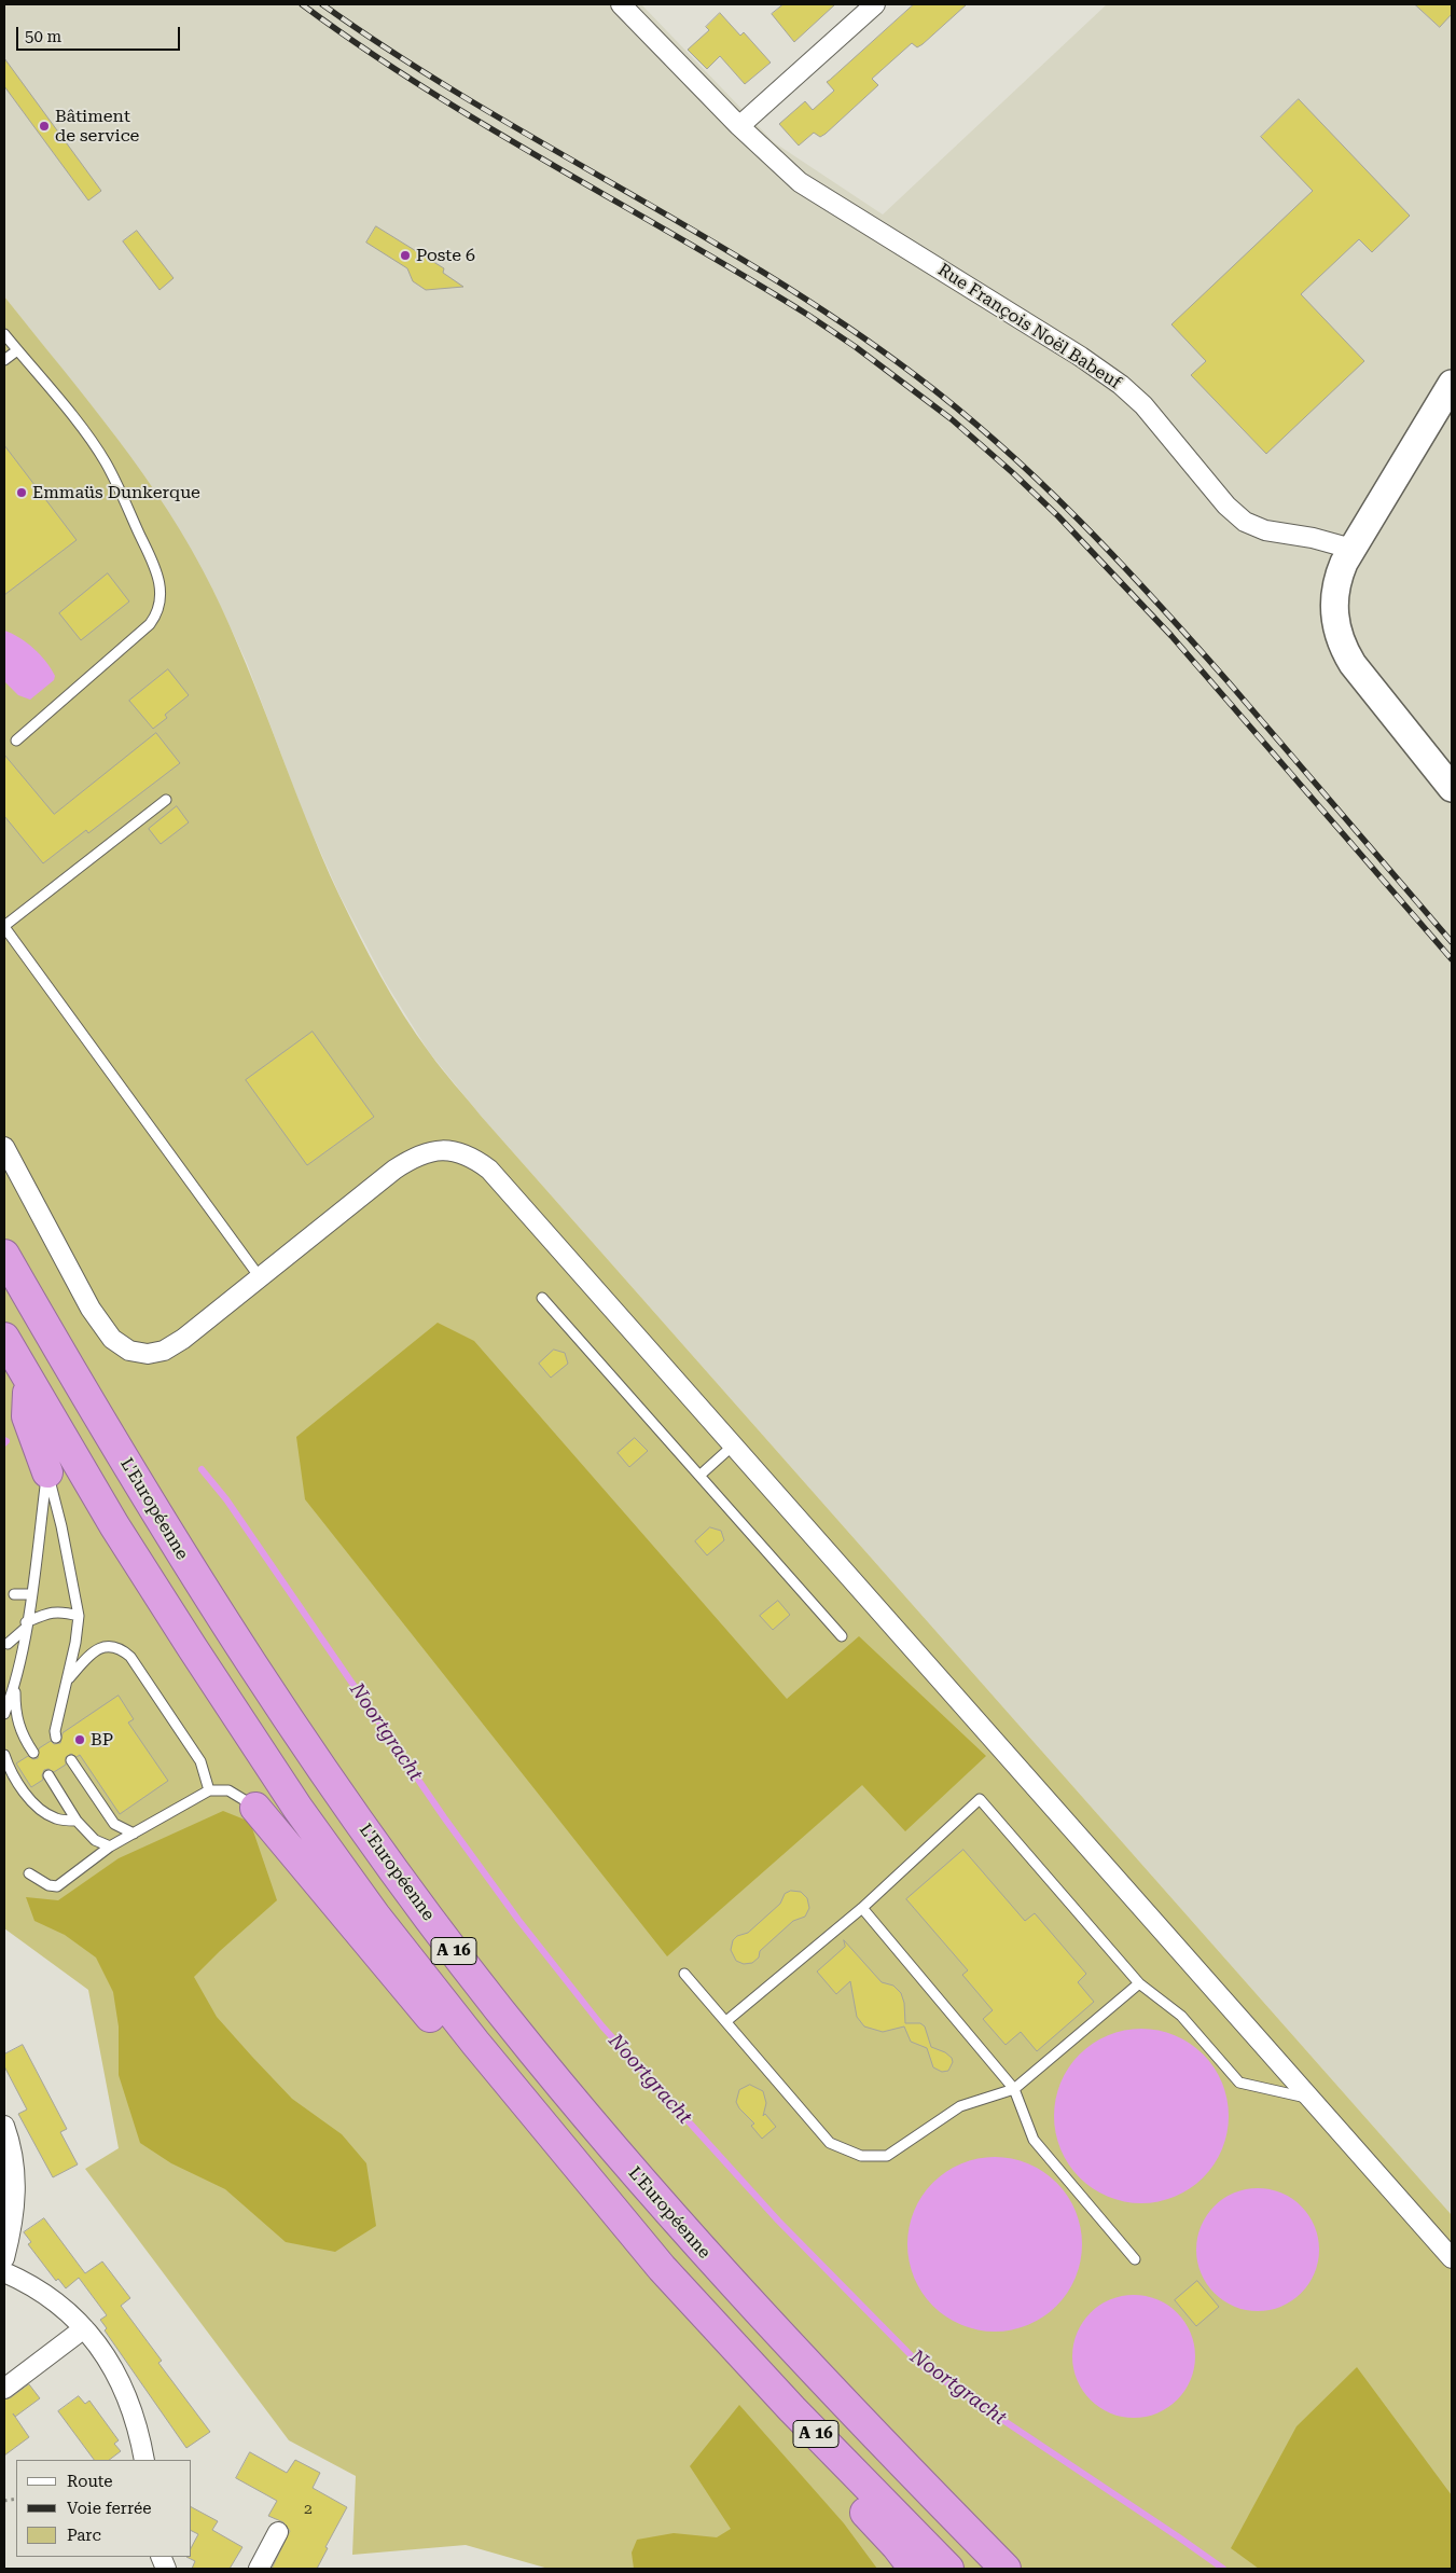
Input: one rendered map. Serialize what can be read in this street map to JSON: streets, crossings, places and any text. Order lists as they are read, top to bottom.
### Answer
{
  "streets": {
    "highway": ["L'Européenne", "A 16"],
    "street": ["Rue François Noël Babeuf"]
  },
  "water": ["Noortgracht"],
  "places": [
    "Bâtiment de service",
    "Poste 6",
    "Emmaüs Dunkerque",
    "BP"
  ],
  "house_numbers": ["2"],
  "legend": ["Route", "Voie ferrée", "Parc"],
  "scale_bar": "50 m"
}
